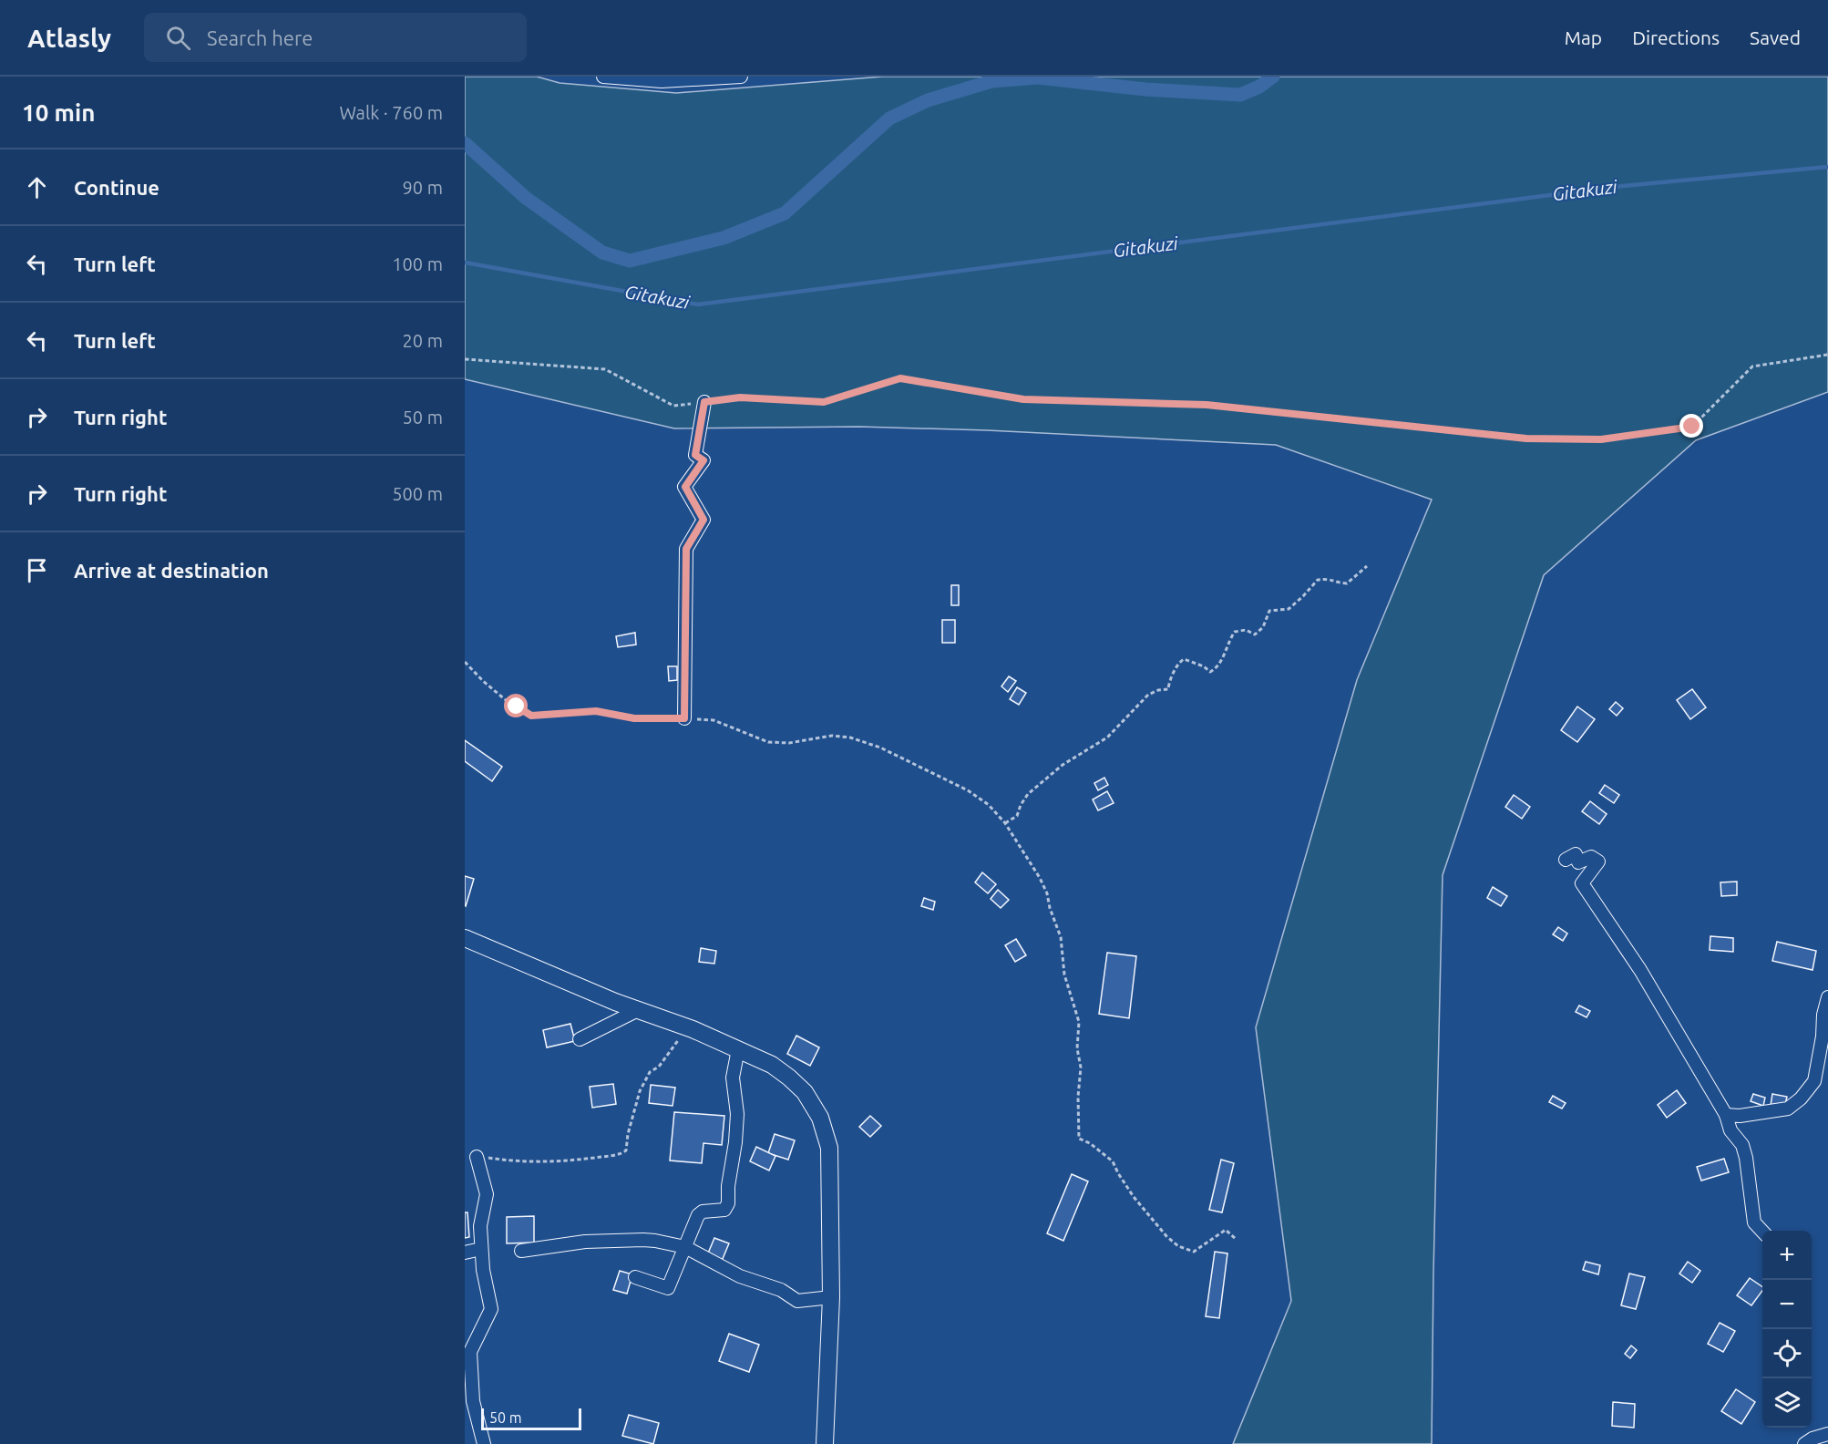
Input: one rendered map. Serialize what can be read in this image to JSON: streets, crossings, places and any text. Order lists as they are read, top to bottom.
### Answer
{
  "water": ["Gitakuzi"],
  "scale_bar": "50 m",
  "page": {
    "header": "Atlasly",
    "search": "Search here",
    "nav": ["Map", "Directions", "Saved"],
    "heading": ["10 min", "Walk · 760 m"],
    "list": [
      ["Continue", "90 m"],
      ["Turn left", "100 m"],
      ["Turn left", "20 m"],
      ["Turn right", "50 m"],
      ["Turn right", "500 m"],
      "Arrive at destination"
    ],
    "map_buttons": ["+", "−"],
    "scale": "50 m"
  }
}
